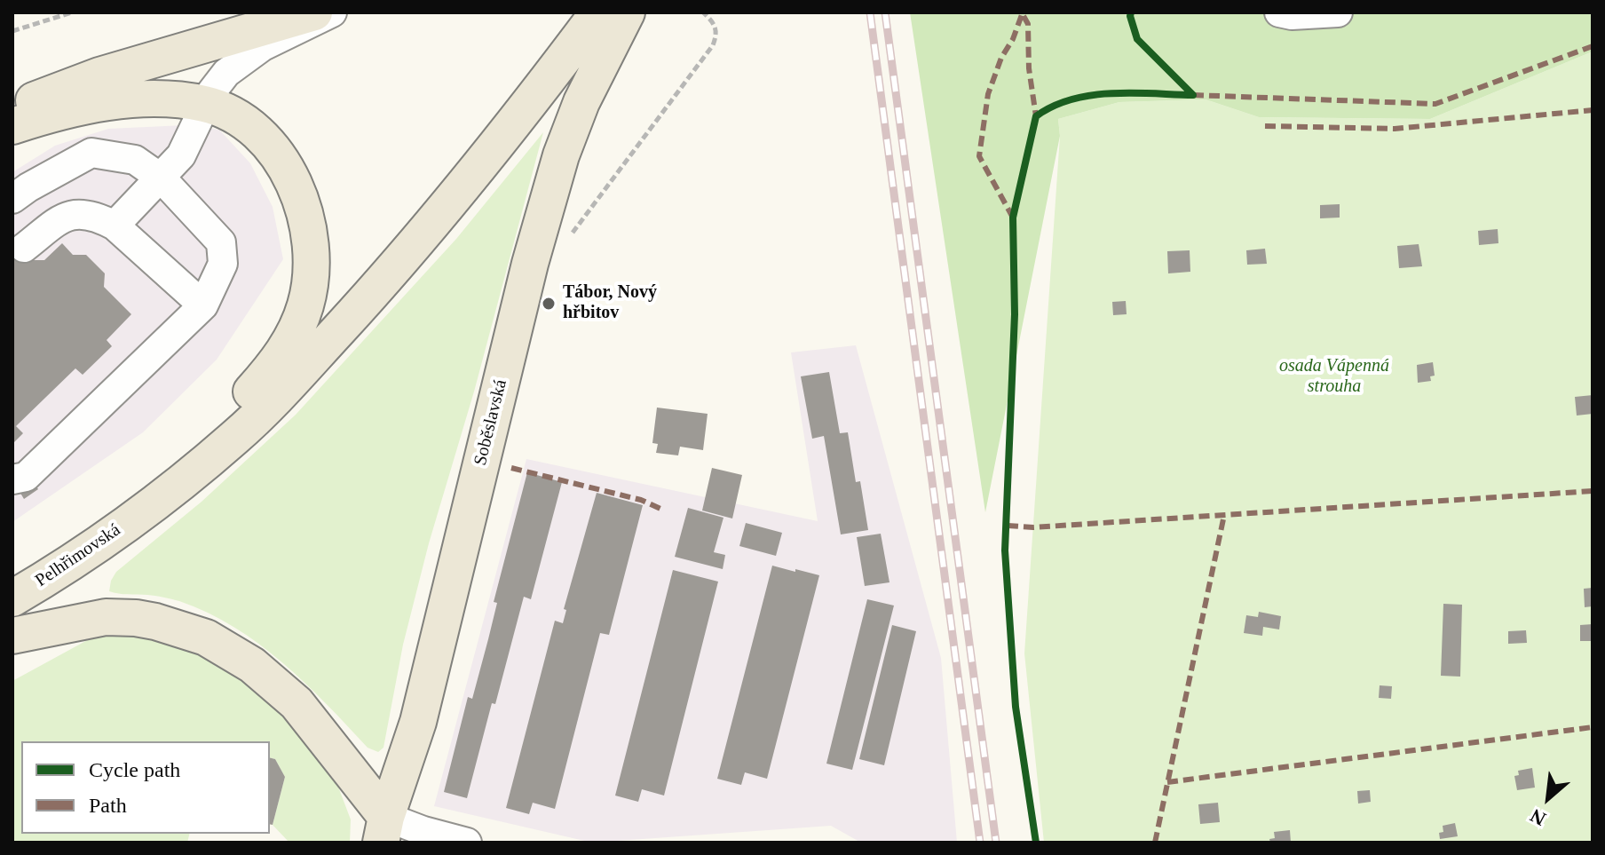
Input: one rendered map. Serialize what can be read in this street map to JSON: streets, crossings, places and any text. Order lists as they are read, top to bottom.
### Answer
{
  "streets": {
    "main road": ["Soběslavská", "Pelhřimovská"]
  },
  "parks": ["osada Vápenná strouha"],
  "places": ["Tábor, Nový hřbitov"],
  "legend": ["Cycle path", "Path"],
  "north": "bottom left"
}
